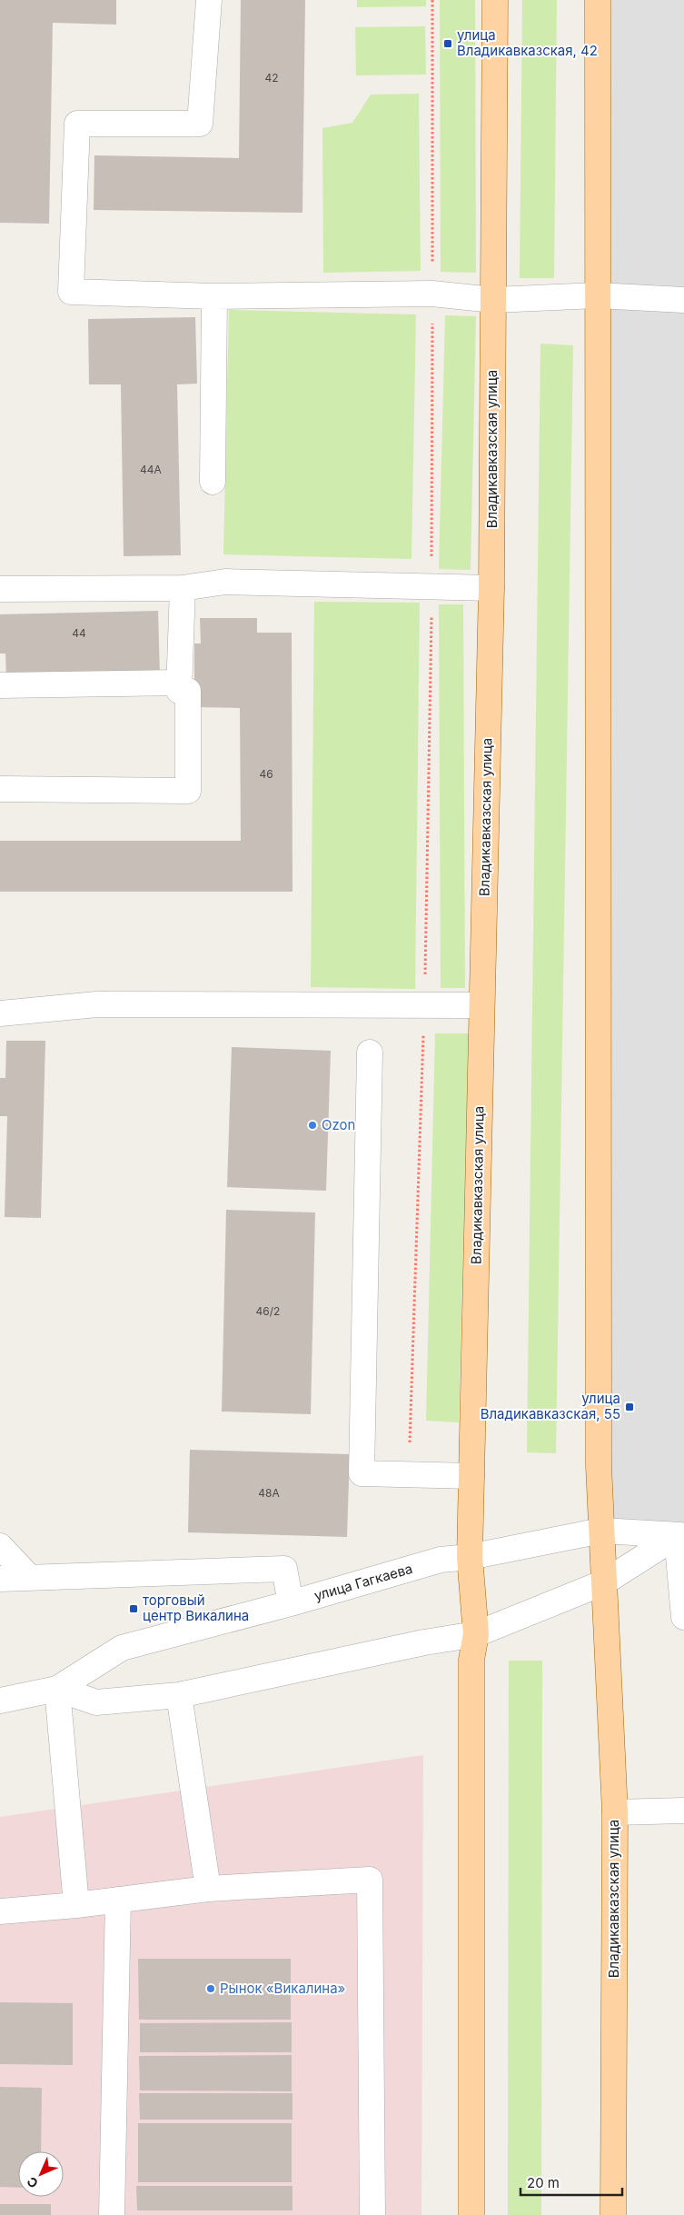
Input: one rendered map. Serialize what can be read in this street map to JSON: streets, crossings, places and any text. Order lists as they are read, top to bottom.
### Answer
{
  "streets": {
    "main road": ["Владикавказская улица"],
    "street": ["улица Гагкаева"]
  },
  "crossings": [
    ["Владикавказская улица", "улица Гагкаева"]
  ],
  "places": {
    "transit": ["улица Владикавказская, 42", "улица Владикавказская, 55", "торговый центр Викалина"],
    "other": ["Ozon", "Рынок «Викалина»"]
  },
  "house_numbers": [
    "42",
    "44А",
    "44",
    "46",
    "46/2",
    "48А"
  ],
  "scale_bar": "20 m",
  "north": "bottom left"
}
